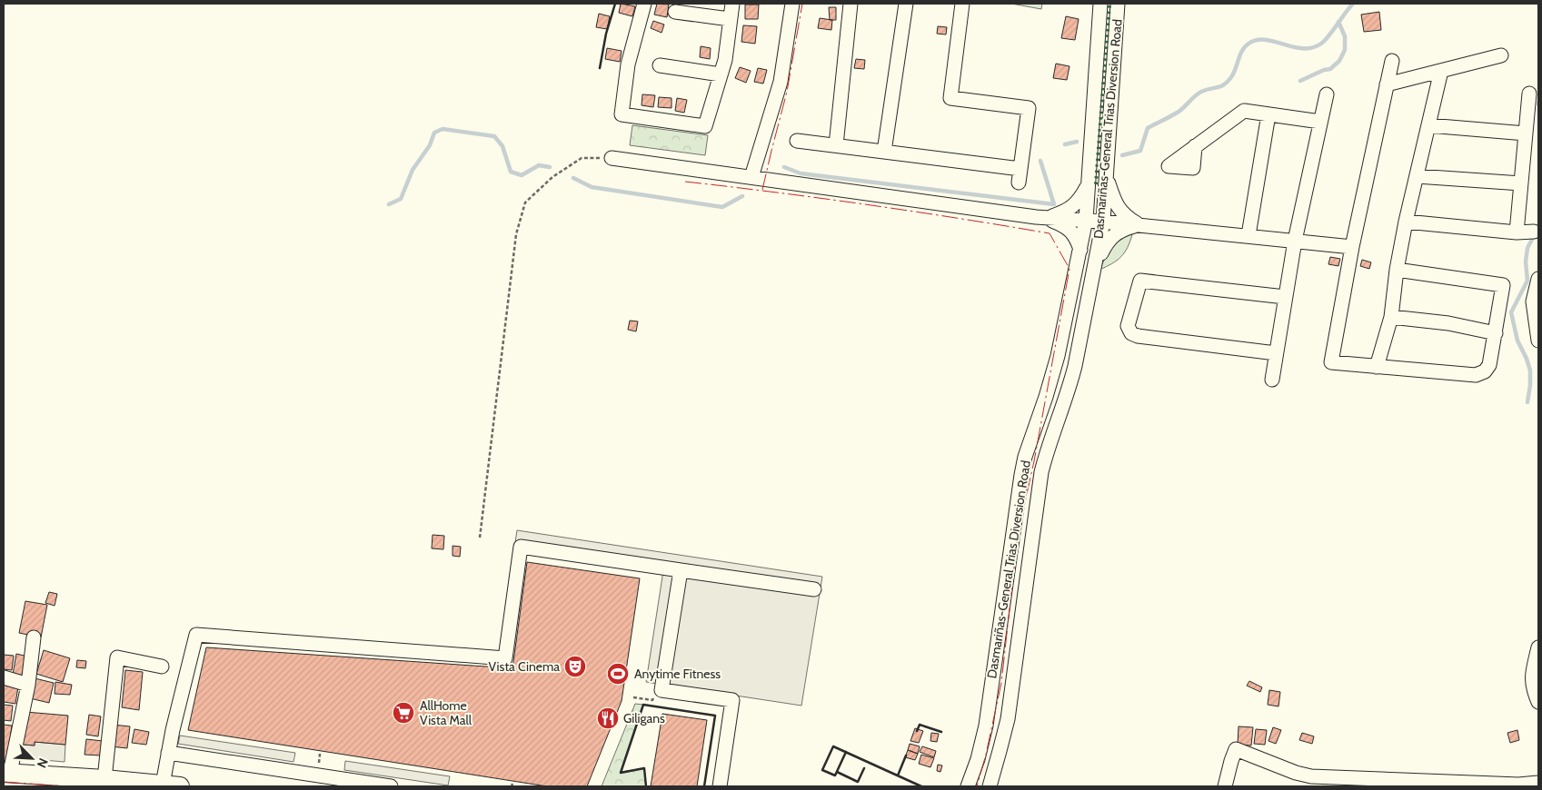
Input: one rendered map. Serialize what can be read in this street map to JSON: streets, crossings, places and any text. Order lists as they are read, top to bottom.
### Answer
{
  "streets": {
    "street": ["Dasmariñas-General Trias Diversion Road"]
  },
  "places": {
    "theatre": ["Vista Cinema"],
    "sports": ["Anytime Fitness"],
    "supermarket": ["AllHome Vista Mall"],
    "restaurant": ["Giligans"]
  },
  "north": "bottom right"
}
